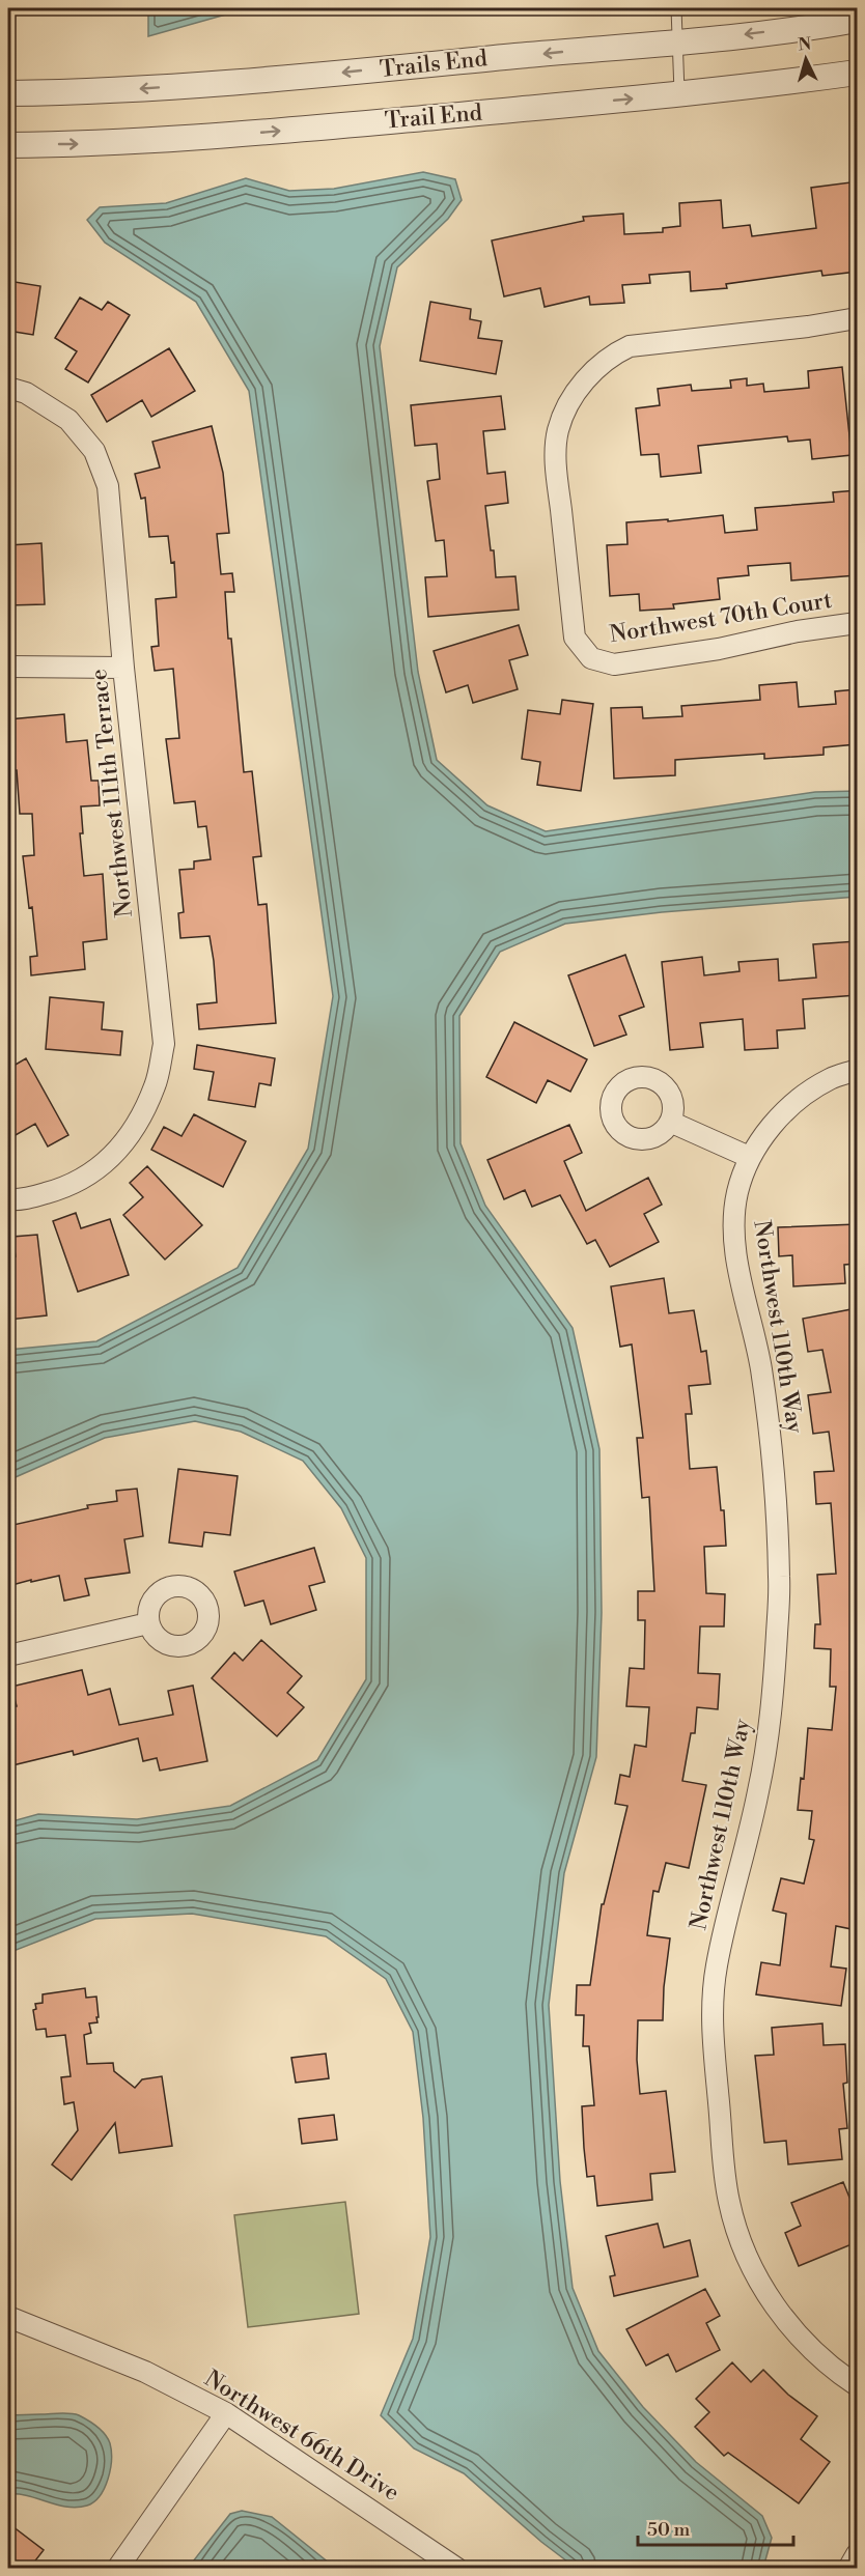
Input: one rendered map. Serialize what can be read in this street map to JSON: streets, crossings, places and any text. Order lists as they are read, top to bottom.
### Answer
{
  "streets": {
    "street": [
      "Trails End",
      "Trail End",
      "Northwest 70th Court",
      "Northwest 111th Terrace",
      "Northwest 110th Way",
      "Northwest 66th Drive"
    ]
  },
  "one_way": ["Trails End", "Trail End"],
  "scale_bar": "50 m",
  "north": "top"
}
